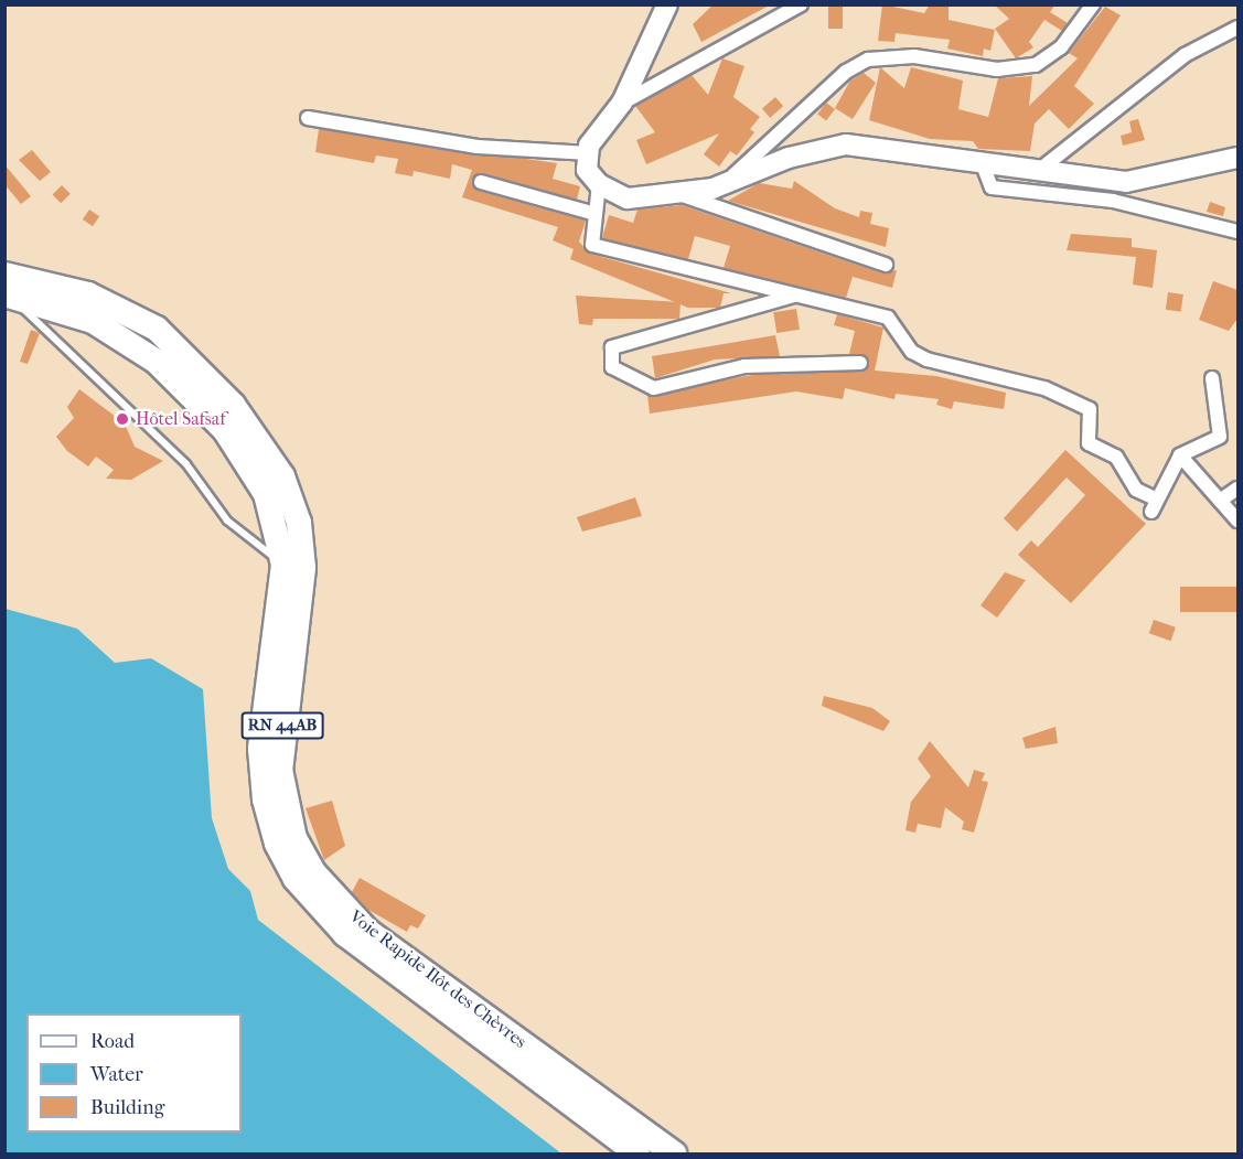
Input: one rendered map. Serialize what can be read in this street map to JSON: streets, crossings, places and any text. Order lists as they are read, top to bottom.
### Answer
{
  "streets": {
    "highway": ["RN 44AB", "Voie Rapide Ilôt des Chèvres"]
  },
  "places": ["Hôtel Safsaf"],
  "legend": ["Road", "Water", "Building"]
}
